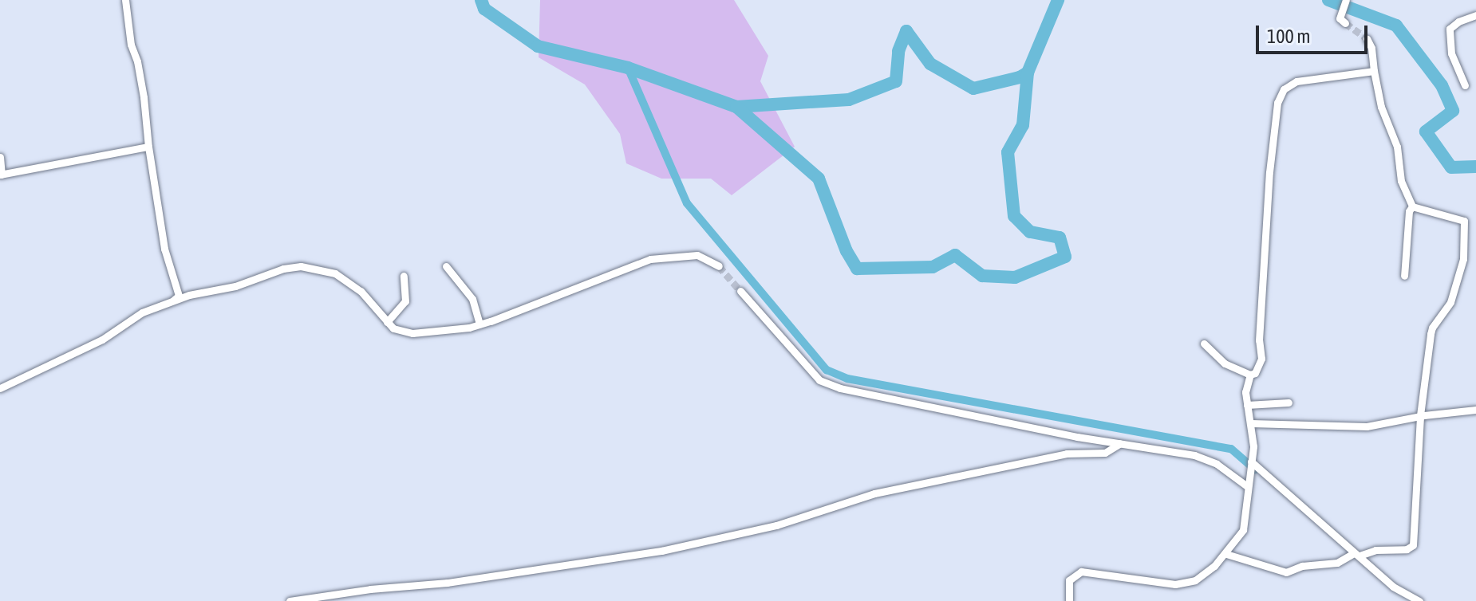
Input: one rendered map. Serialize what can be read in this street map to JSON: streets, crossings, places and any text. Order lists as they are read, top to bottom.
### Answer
{
  "scale_bar": "100 m"
}
